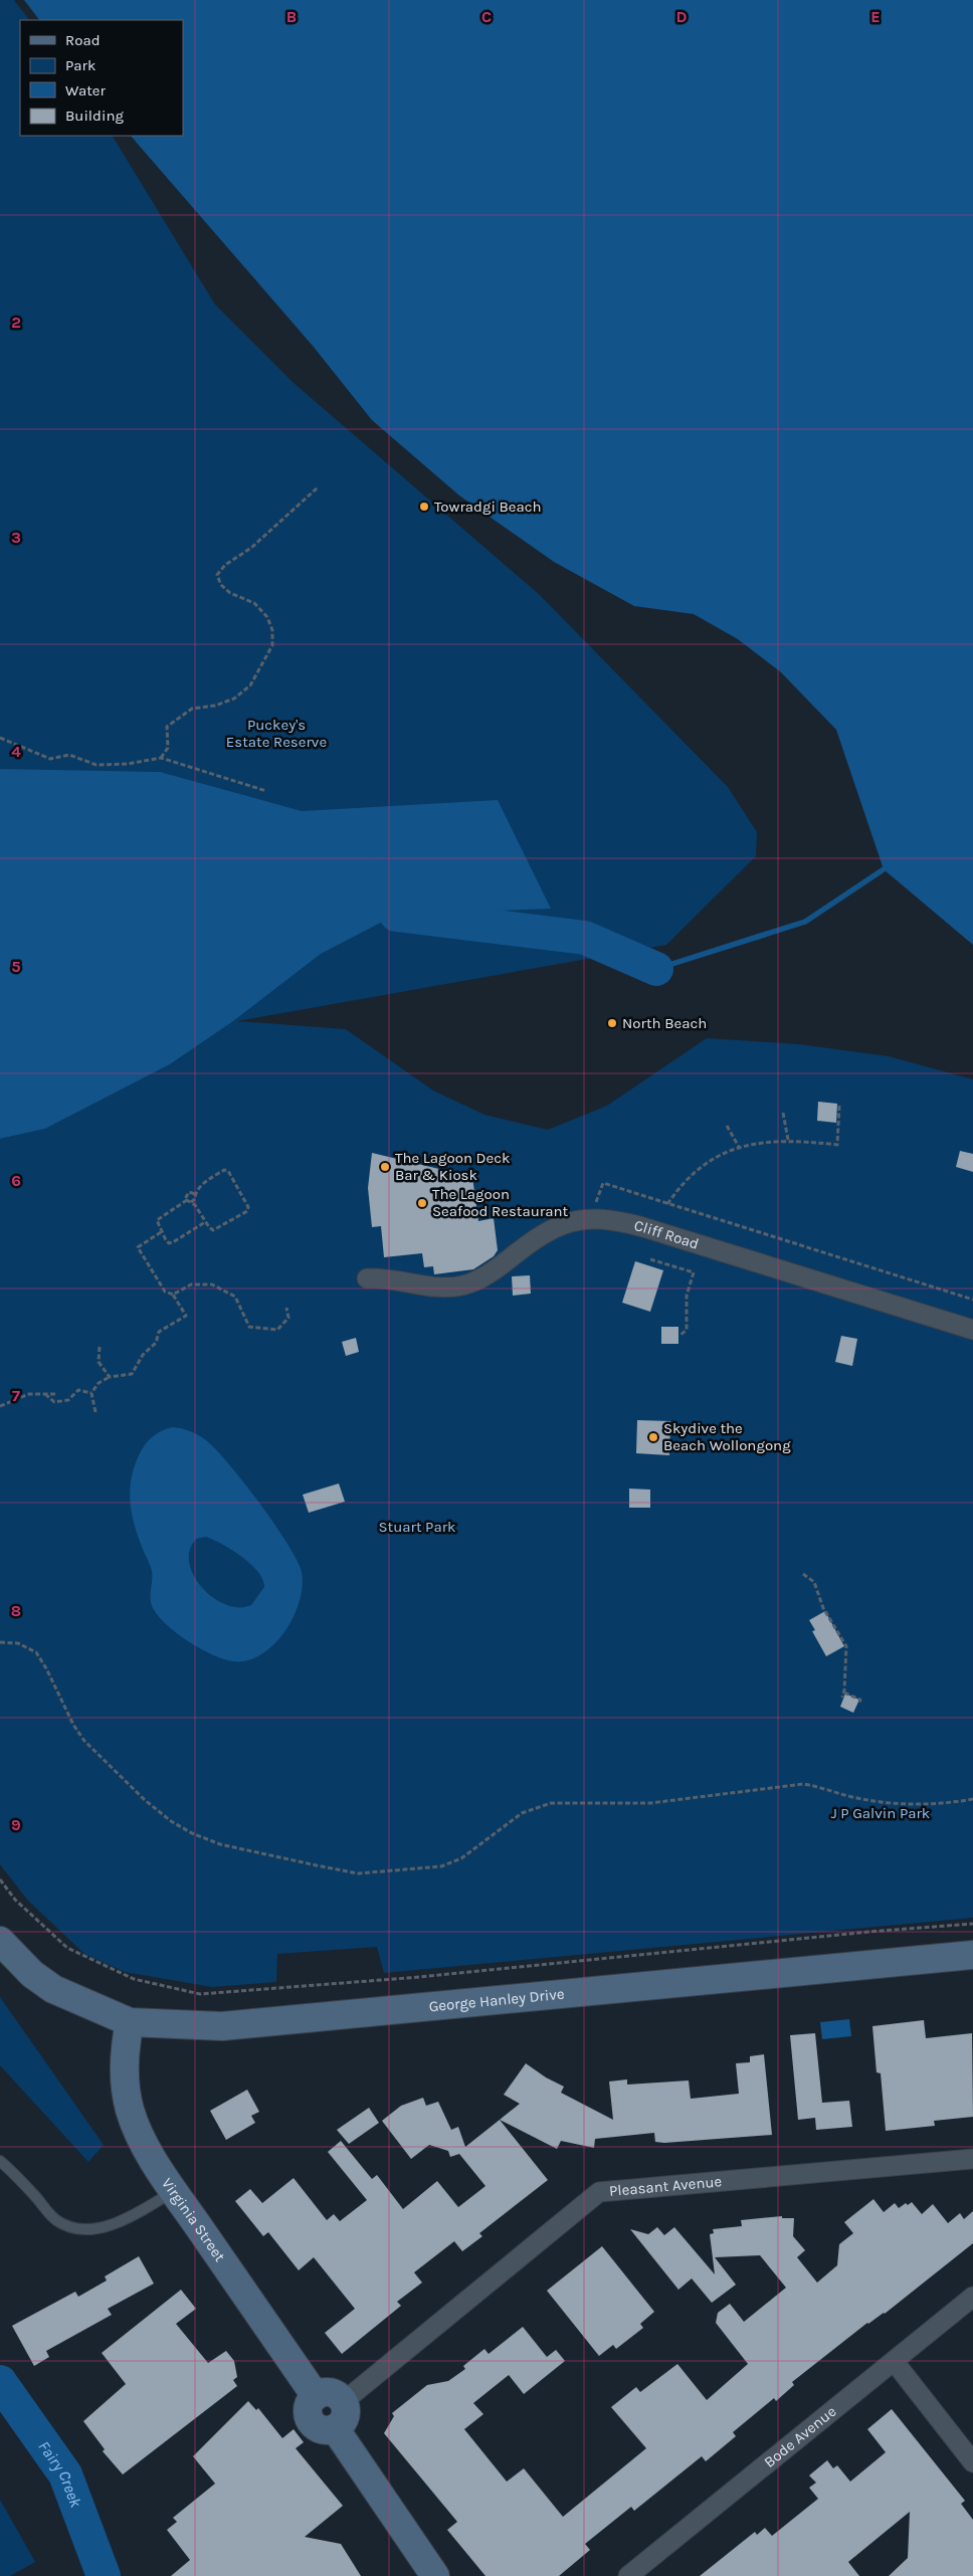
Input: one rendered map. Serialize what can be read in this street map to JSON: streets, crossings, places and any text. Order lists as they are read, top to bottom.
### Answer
{
  "streets": {
    "main road": ["George Hanley Drive", "Virginia Street"],
    "street": ["Cliff Road", "Pleasant Avenue", "Bode Avenue"]
  },
  "crossings": [
    ["George Hanley Drive", "Virginia Street"],
    ["Pleasant Avenue", "Virginia Street"]
  ],
  "water": ["Fairy Creek"],
  "parks": ["Puckey's Estate Reserve", "Stuart Park", "J P Galvin Park"],
  "places": [
    "Towradgi Beach",
    "North Beach",
    "The Lagoon Deck Bar & Kiosk",
    "The Lagoon Seafood Restaurant",
    "Skydive the Beach Wollongong"
  ],
  "legend": [
    "Road",
    "Park",
    "Water",
    "Building"
  ],
  "grid": {
    "columns": [
      "B",
      "C",
      "D",
      "E"
    ],
    "rows": [
      "2",
      "3",
      "4",
      "5",
      "6",
      "7",
      "8",
      "9"
    ]
  }
}
